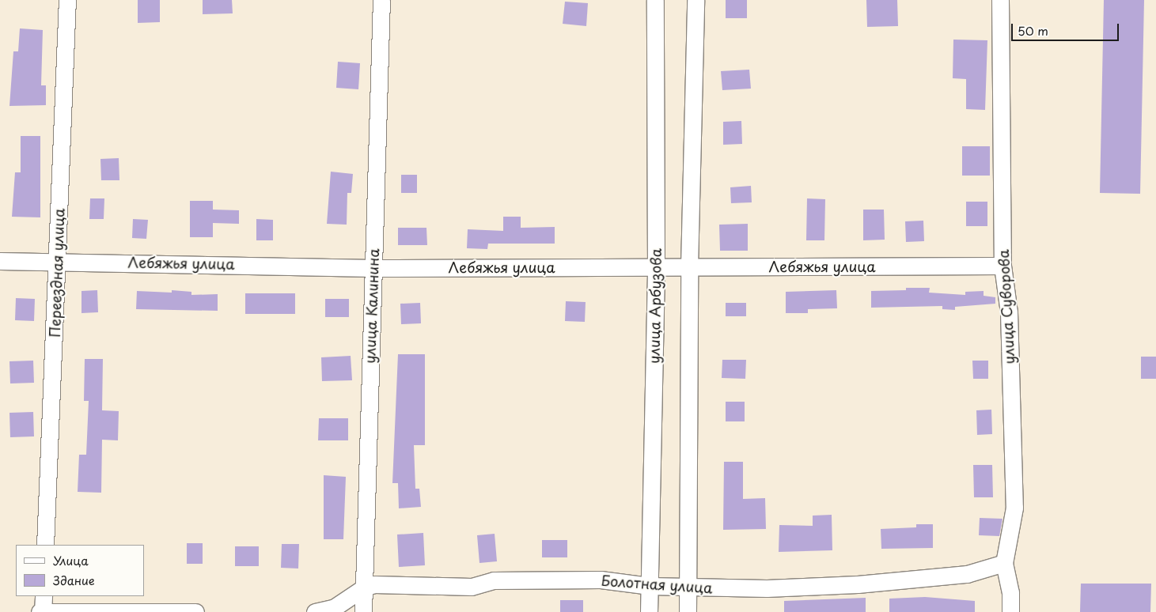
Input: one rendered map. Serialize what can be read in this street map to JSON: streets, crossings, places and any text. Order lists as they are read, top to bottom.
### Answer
{
  "streets": {
    "street": [
      "Лебяжья улица",
      "Переездная улица",
      "улица Калинина",
      "улица Арбузова",
      "улица Суворова",
      "Болотная улица"
    ]
  },
  "crossings": [
    ["Лебяжья улица", "Переездная улица"],
    ["Лебяжья улица", "улица Калинина"],
    ["Лебяжья улица", "улица Арбузова"],
    ["Лебяжья улица", "улица Суворова"],
    ["улица Калинина", "Болотная улица"],
    ["улица Арбузова", "Болотная улица"],
    ["улица Суворова", "Болотная улица"]
  ],
  "legend": ["Улица", "Здание"],
  "scale_bar": "50 m"
}
